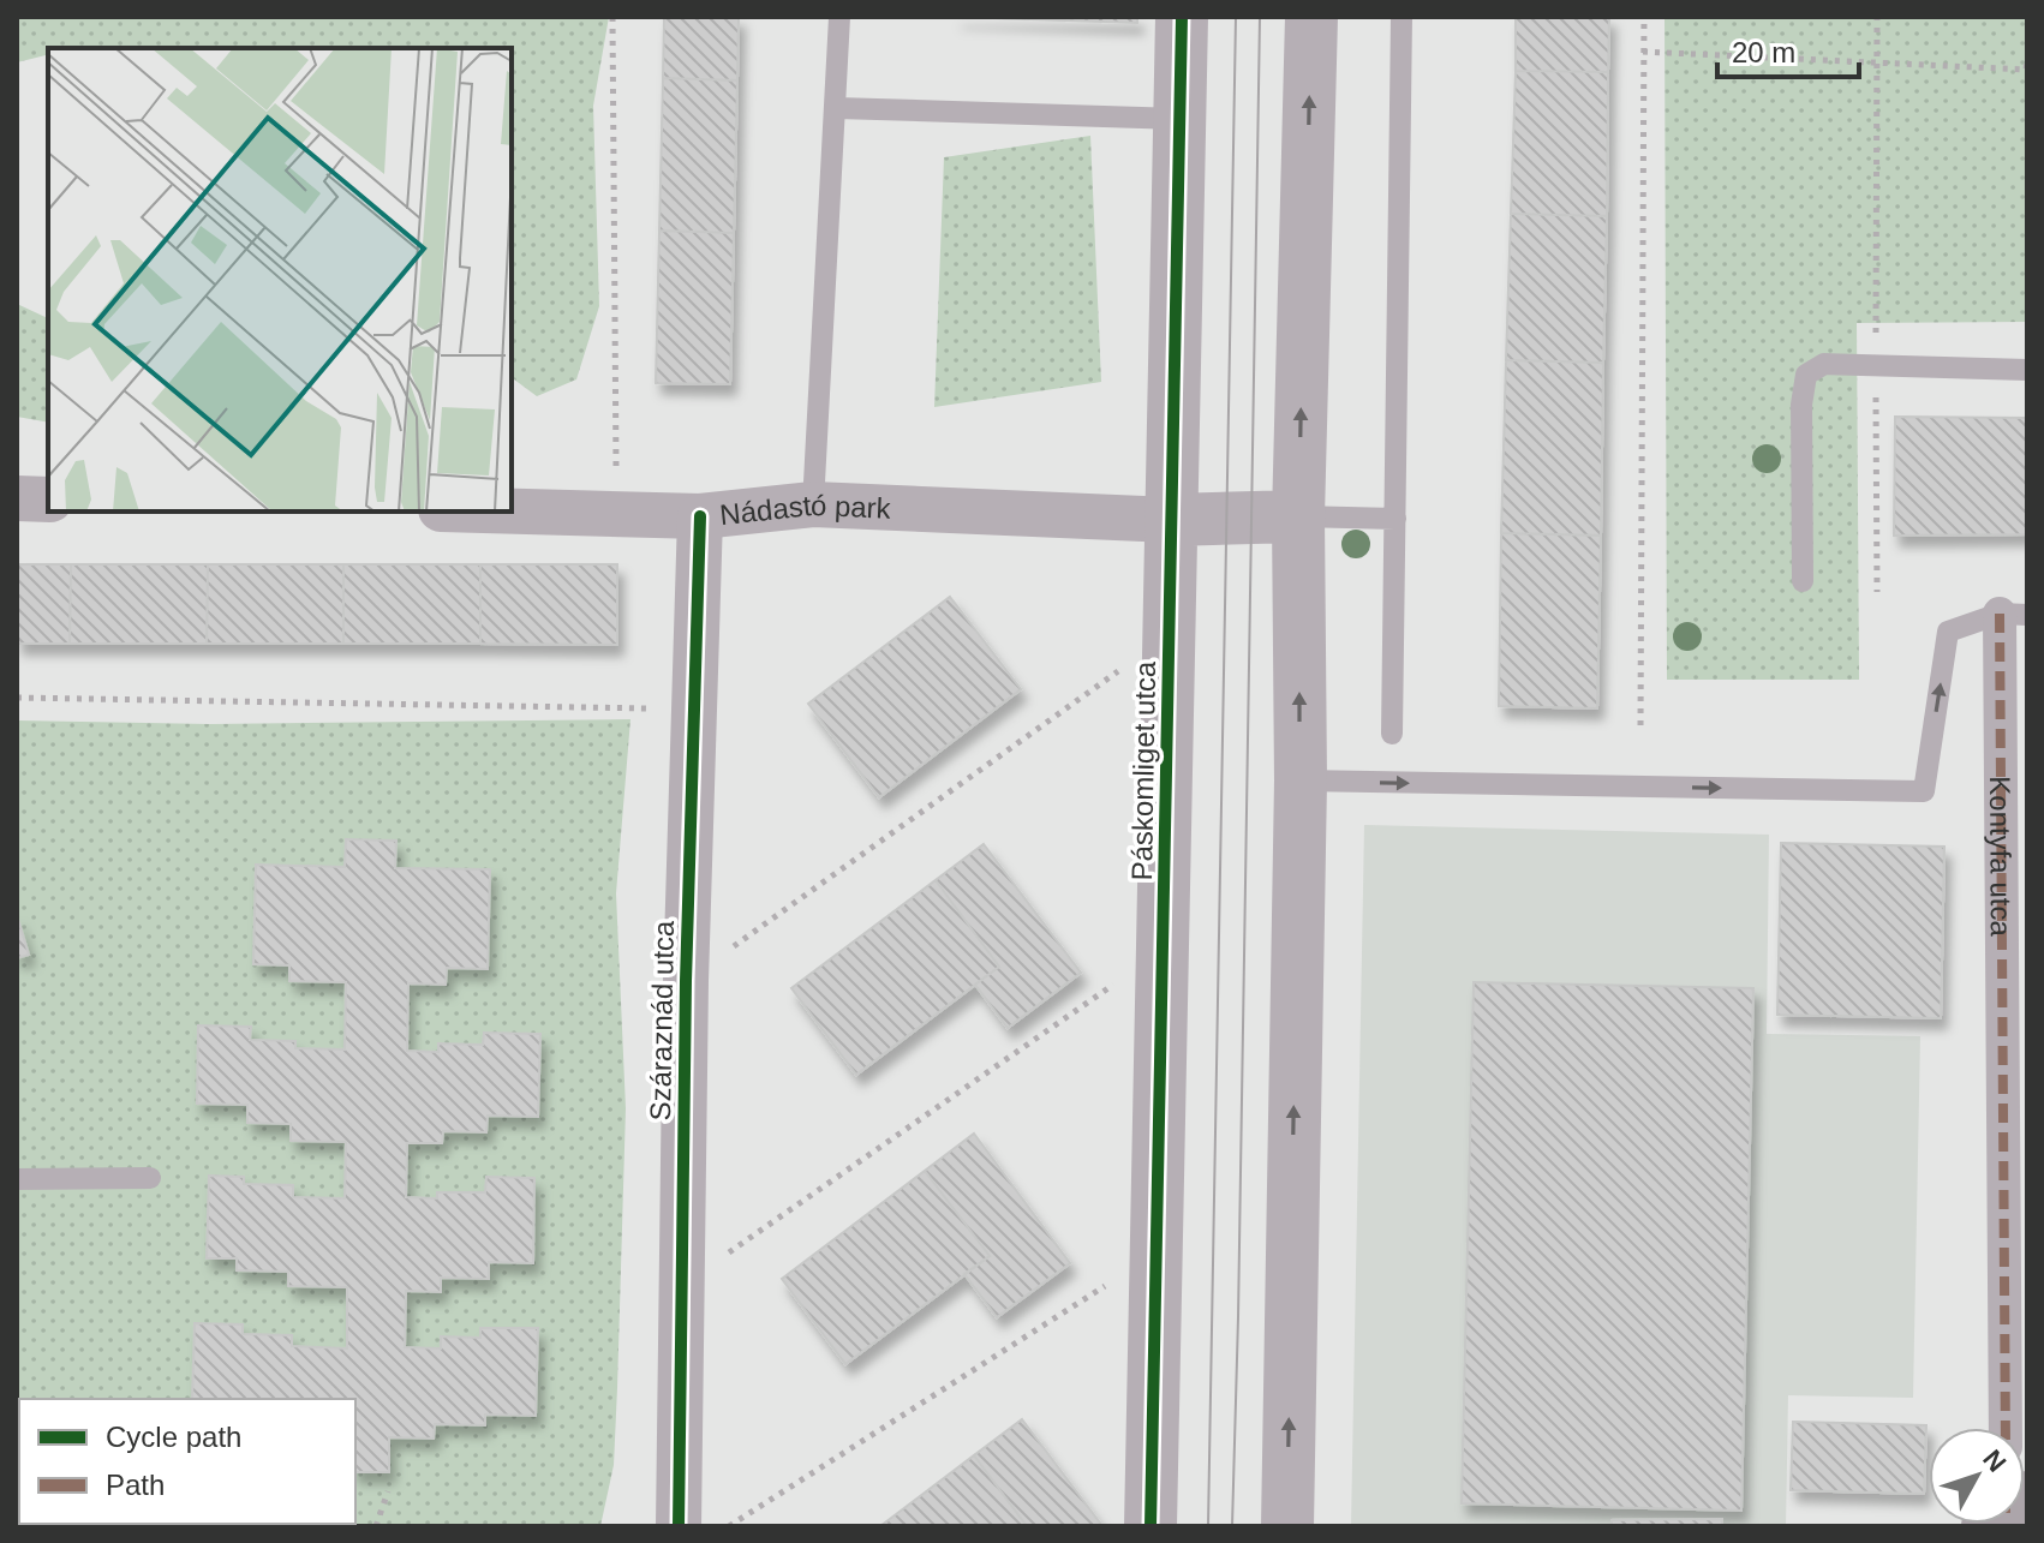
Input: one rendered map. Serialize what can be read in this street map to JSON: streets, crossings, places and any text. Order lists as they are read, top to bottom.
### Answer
{
  "streets": {
    "street": [
      "Nádastó park",
      "Páskomliget utca",
      "Kontyfa utca",
      "Száraznád utca"
    ]
  },
  "crossings": [
    ["Nádastó park", "Páskomliget utca"],
    ["Nádastó park", "Száraznád utca"]
  ],
  "legend": ["Cycle path", "Path"],
  "scale_bar": "20 m",
  "north": "top right"
}
